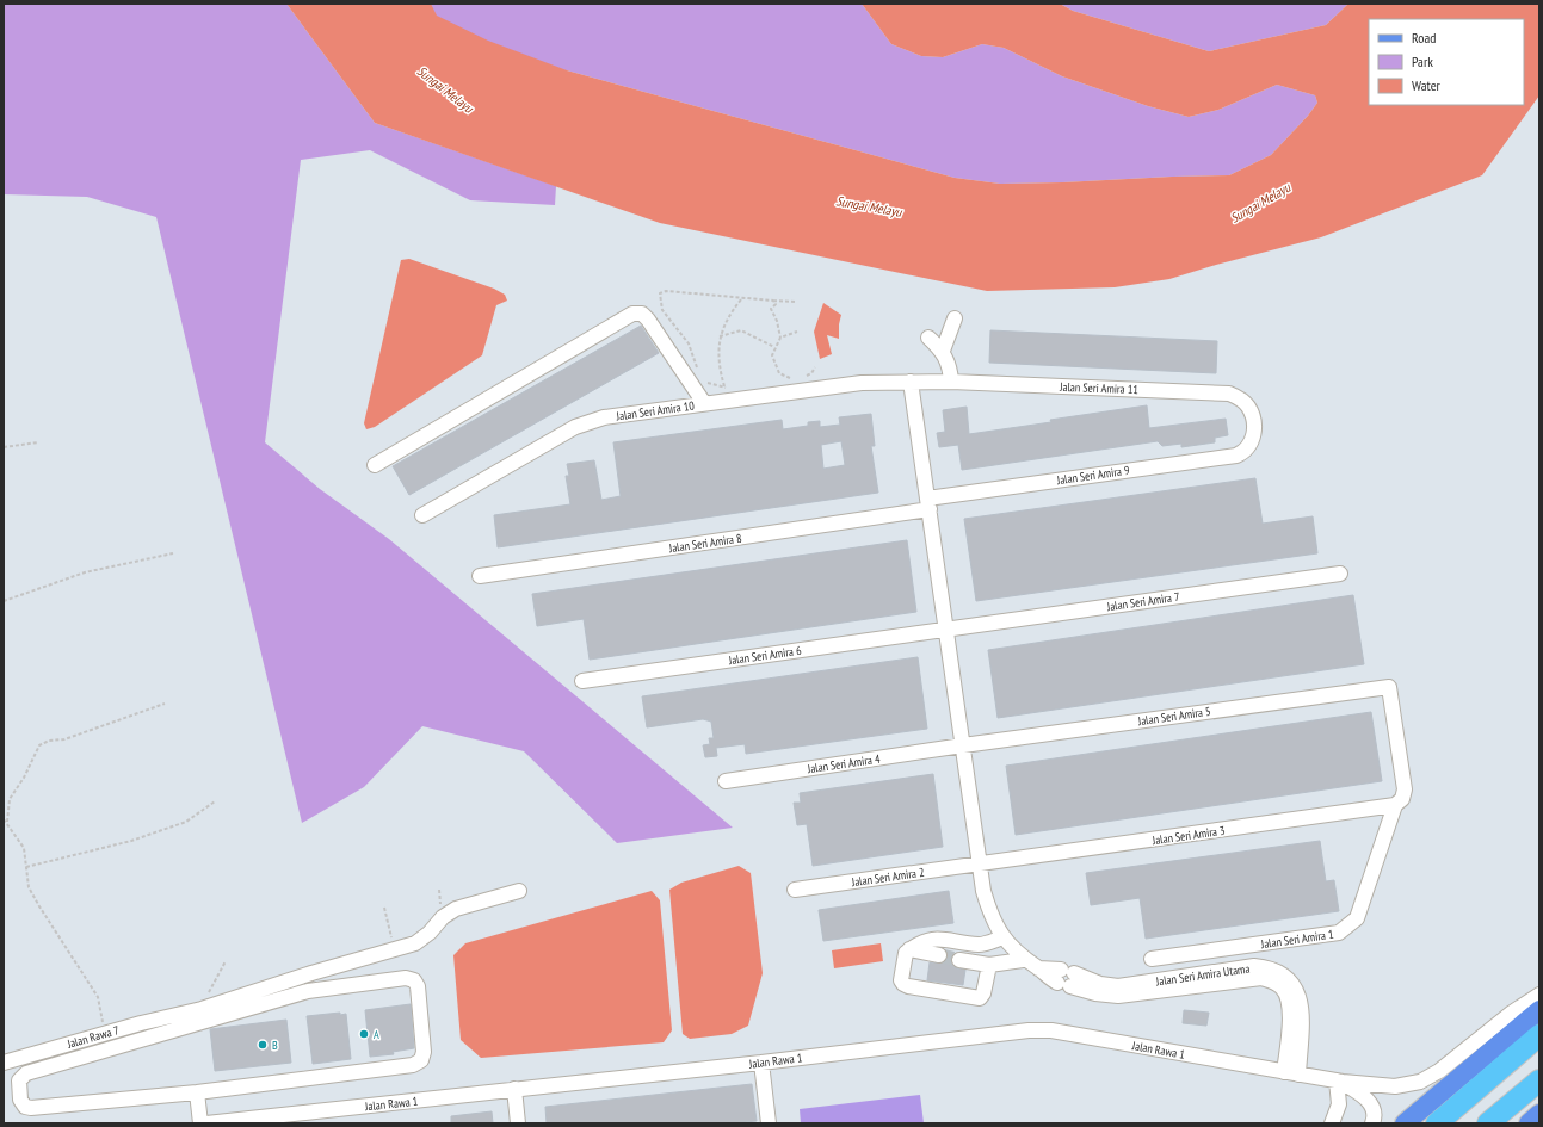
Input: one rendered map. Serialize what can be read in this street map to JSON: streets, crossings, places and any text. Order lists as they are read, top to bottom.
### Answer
{
  "streets": {
    "street": [
      "Jalan Seri Amira 11",
      "Jalan Seri Amira 10",
      "Jalan Seri Amira 9",
      "Jalan Seri Amira 8",
      "Jalan Seri Amira 7",
      "Jalan Seri Amira 6",
      "Jalan Seri Amira 5",
      "Jalan Seri Amira 4",
      "Jalan Seri Amira 3",
      "Jalan Seri Amira 2",
      "Jalan Seri Amira 1",
      "Jalan Seri Amira Utama",
      "Jalan Rawa 7",
      "Jalan Rawa 1"
    ]
  },
  "crossings": [
    ["Jalan Seri Amira 11", "Jalan Seri Amira 10"],
    ["Jalan Seri Amira 11", "Jalan Seri Amira 9"],
    ["Jalan Seri Amira 11", "Jalan Seri Amira Utama"],
    ["Jalan Seri Amira 10", "Jalan Seri Amira Utama"],
    ["Jalan Seri Amira 9", "Jalan Seri Amira 8"],
    ["Jalan Seri Amira 9", "Jalan Seri Amira Utama"],
    ["Jalan Seri Amira 8", "Jalan Seri Amira Utama"],
    ["Jalan Seri Amira 7", "Jalan Seri Amira 6"],
    ["Jalan Seri Amira 7", "Jalan Seri Amira Utama"],
    ["Jalan Seri Amira 6", "Jalan Seri Amira Utama"],
    ["Jalan Seri Amira 5", "Jalan Seri Amira 4"],
    ["Jalan Seri Amira 5", "Jalan Seri Amira 1"],
    ["Jalan Seri Amira 5", "Jalan Seri Amira Utama"],
    ["Jalan Seri Amira 4", "Jalan Seri Amira Utama"],
    ["Jalan Seri Amira 3", "Jalan Seri Amira 2"],
    ["Jalan Seri Amira 3", "Jalan Seri Amira 1"],
    ["Jalan Seri Amira 3", "Jalan Seri Amira Utama"],
    ["Jalan Seri Amira 2", "Jalan Seri Amira Utama"],
    ["Jalan Seri Amira Utama", "Jalan Rawa 1"]
  ],
  "water": ["Sungai Melayu"],
  "places": ["A", "B"],
  "legend": ["Road", "Park", "Water"]
}
